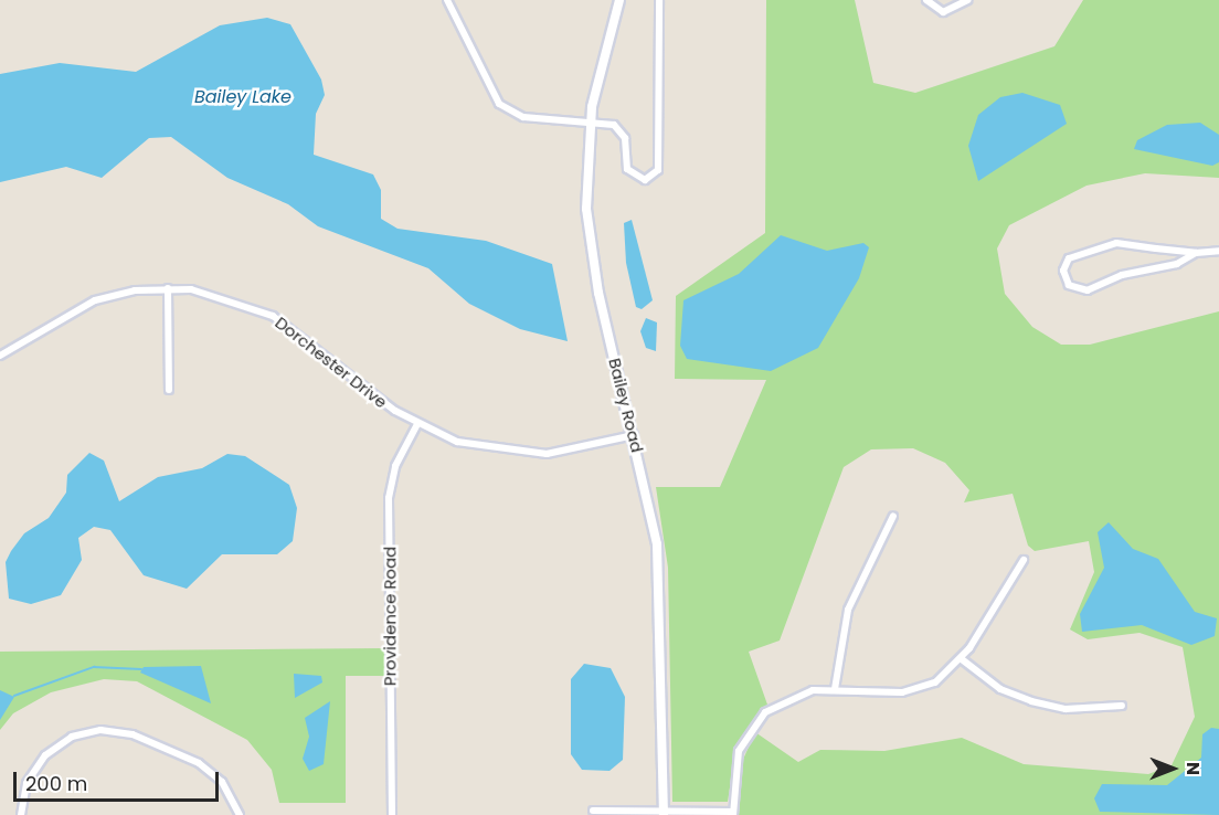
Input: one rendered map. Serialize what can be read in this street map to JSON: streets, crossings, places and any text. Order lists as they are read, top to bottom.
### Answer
{
  "streets": {
    "main road": ["Bailey Road"],
    "street": ["Dorchester Drive", "Providence Road"]
  },
  "crossings": [
    ["Dorchester Drive", "Bailey Road"],
    ["Dorchester Drive", "Providence Road"]
  ],
  "water": ["Bailey Lake"],
  "scale_bar": "200 m",
  "north": "right"
}
